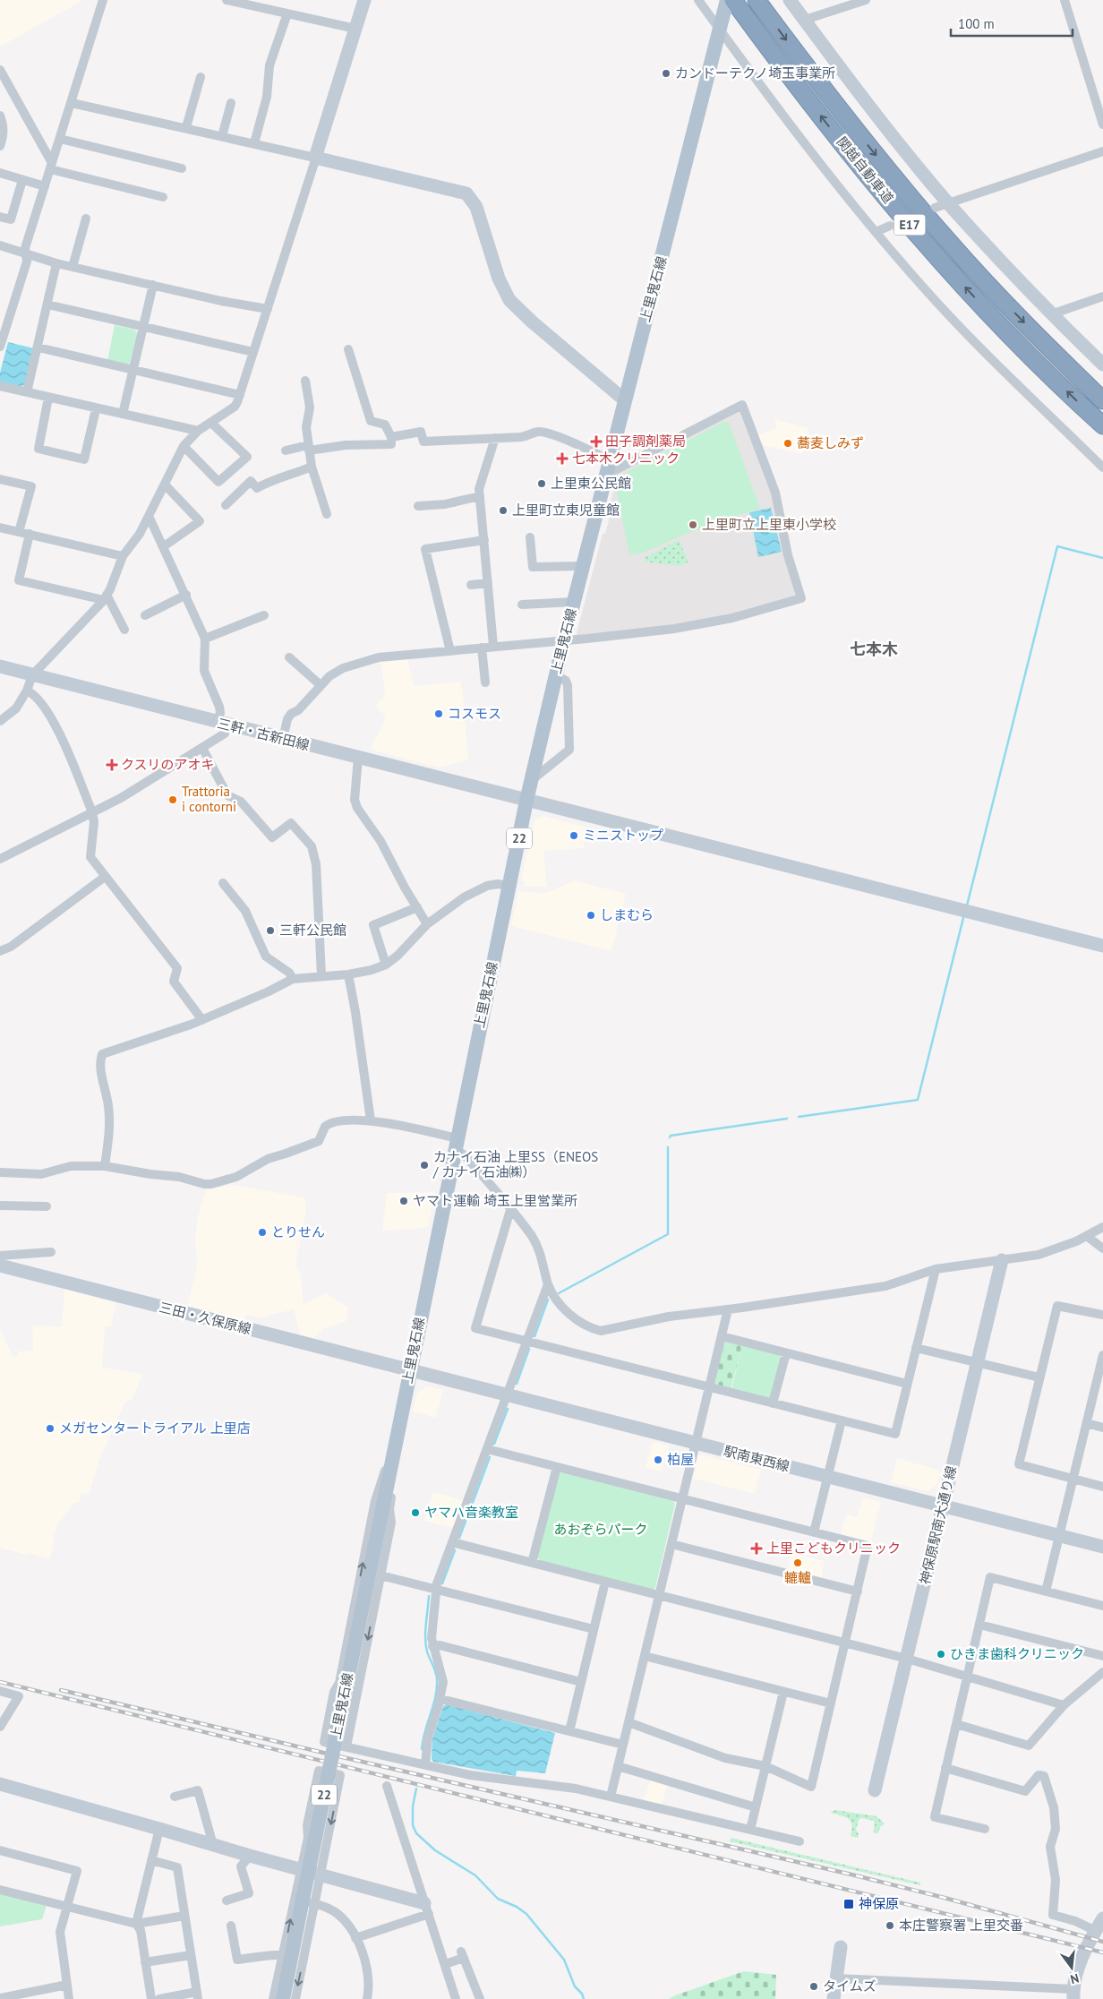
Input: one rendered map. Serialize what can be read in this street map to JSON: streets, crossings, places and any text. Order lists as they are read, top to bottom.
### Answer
{
  "streets": {
    "highway": ["関越自動車道", "E17"],
    "main road": ["上里鬼石線", "22"],
    "street": [
      "三軒・古新田線",
      "三田・久保原線",
      "駅南東西線",
      "神保原駅南大通り線"
    ]
  },
  "crossings": [
    ["関越自動車道", "上里鬼石線"],
    ["上里鬼石線", "三軒・古新田線"],
    ["上里鬼石線", "三田・久保原線"],
    ["上里鬼石線", "駅南東西線"],
    ["三田・久保原線", "駅南東西線"],
    ["駅南東西線", "神保原駅南大通り線"]
  ],
  "districts": ["七本木"],
  "parks": ["あおぞらパーク"],
  "places": {
    "other": [
      "カンドーテクノ埼玉事業所",
      "蕎麦しみず",
      "上里東公民館",
      "上里町立東児童館",
      "上里町立上里東小学校",
      "コスモス",
      "Trattoria i contorni",
      "ミニストップ",
      "しまむら",
      "三軒公民館",
      "カナイ石油 上里SS（ENEOS / カナイ石油㈱）",
      "ヤマト運輸 埼玉上里営業所",
      "とりせん",
      "メガセンタートライアル 上里店",
      "柏屋",
      "ヤマハ音楽教室",
      "轆轤",
      "ひきま歯科クリニック",
      "本庄警察署 上里交番",
      "タイムズ"
    ],
    "health": [
      "田子調剤薬局",
      "七本木クリニック",
      "クスリのアオキ",
      "上里こどもクリニック"
    ],
    "transit": ["神保原"]
  },
  "scale_bar": "100 m",
  "north": "bottom"
}
